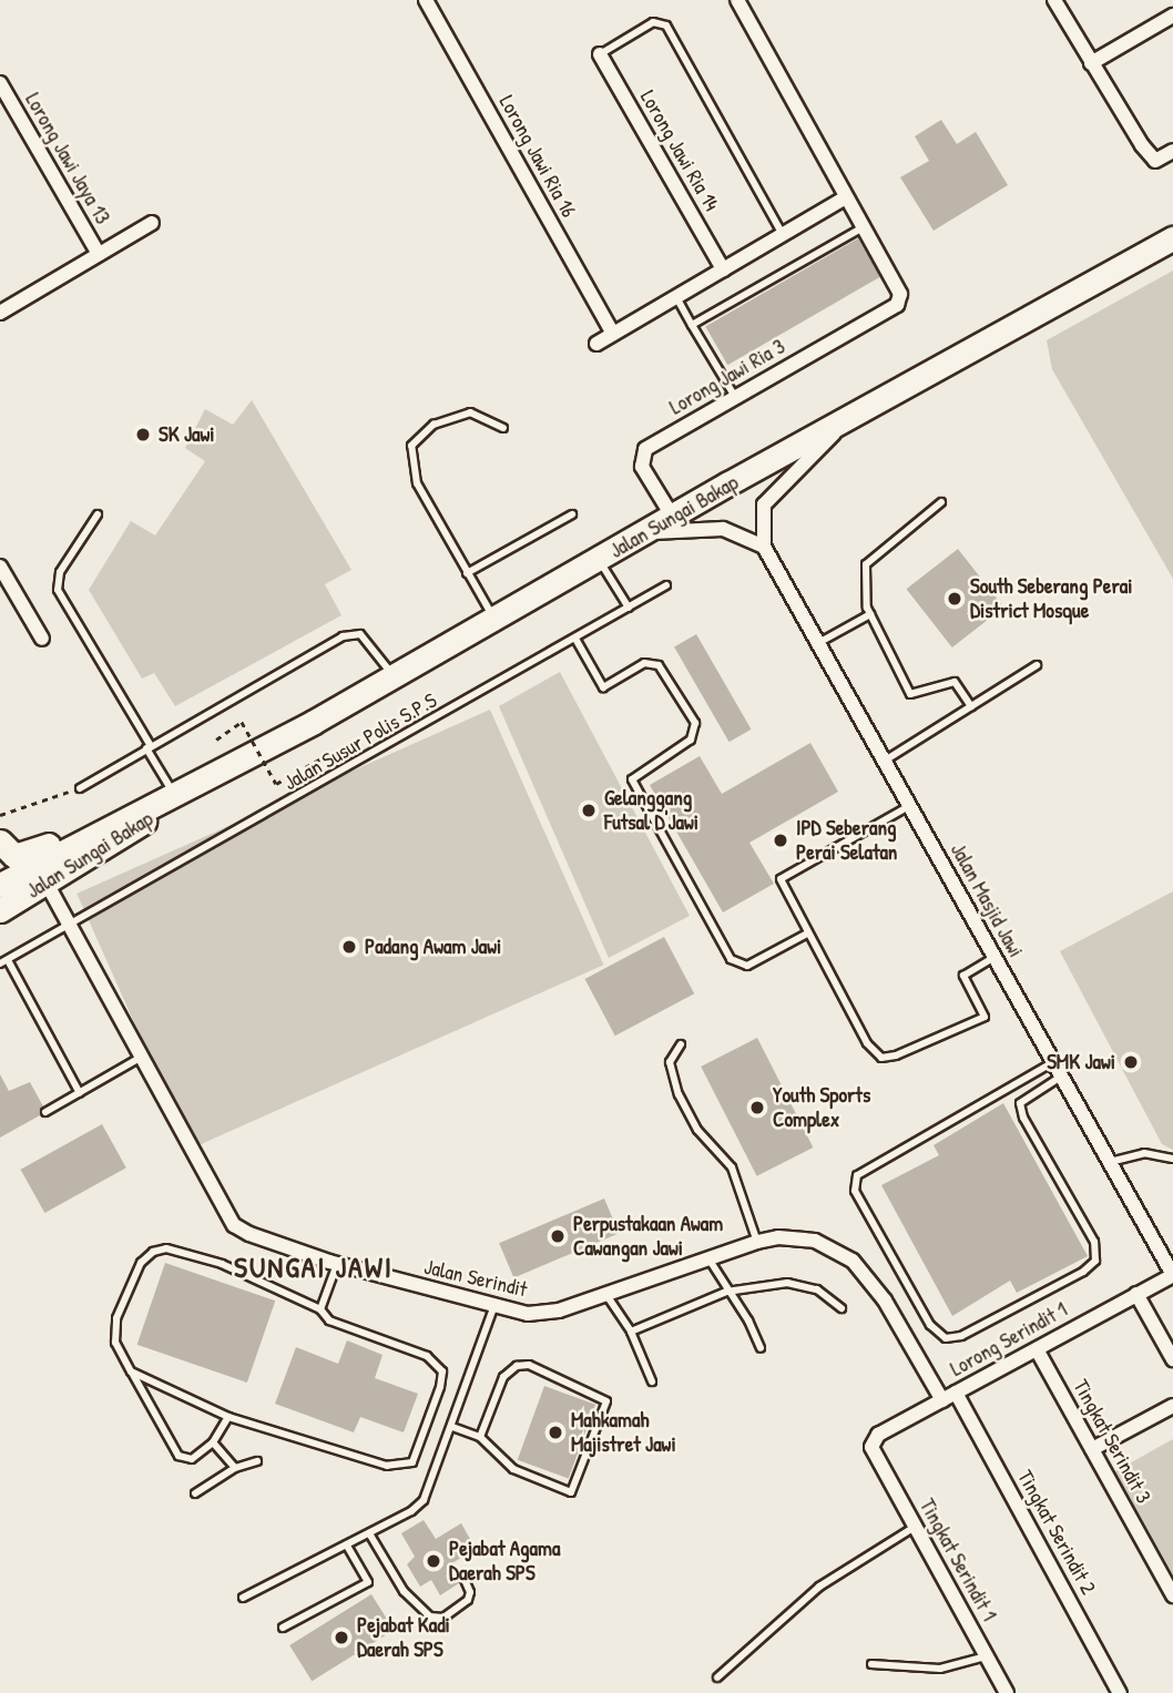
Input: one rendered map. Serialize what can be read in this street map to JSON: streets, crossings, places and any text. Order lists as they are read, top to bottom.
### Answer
{
  "streets": {
    "highway": ["Jalan Sungai Bakap"],
    "street": [
      "Lorong Jawi Ria 14",
      "Lorong Jawi Ria 16",
      "Lorong Jawi Jaya 13",
      "Lorong Jawi Ria 3",
      "Jalan Masjid Jawi",
      "Jalan Serindit",
      "Lorong Serindit 1",
      "Tingkat Serindit 3",
      "Tingkat Serindit 2",
      "Tingkat Serindit 1"
    ],
    "lane": ["Jalan Susur Polis S.P.S"]
  },
  "crossings": [
    ["Lorong Jawi Ria 3", "Jalan Sungai Bakap"],
    ["Jalan Sungai Bakap", "Jalan Masjid Jawi"],
    ["Jalan Sungai Bakap", "Jalan Serindit"],
    ["Jalan Susur Polis S.P.S", "Jalan Serindit"],
    ["Jalan Masjid Jawi", "Lorong Serindit 1"],
    ["Jalan Serindit", "Lorong Serindit 1"],
    ["Lorong Serindit 1", "Tingkat Serindit 3"],
    ["Lorong Serindit 1", "Tingkat Serindit 2"],
    ["Lorong Serindit 1", "Tingkat Serindit 1"]
  ],
  "districts": ["SUNGAI JAWI"],
  "places": [
    "SK Jawi",
    "South Seberang Perai District Mosque",
    "Gelanggang Futsal D'Jawi",
    "IPD Seberang Perai Selatan",
    "Padang Awam Jawi",
    "SMK Jawi",
    "Youth Sports Complex",
    "Perpustakaan Awam Cawangan Jawi",
    "Mahkamah Majistret Jawi",
    "Pejabat Agama Daerah SPS",
    "Pejabat Kadi Daerah SPS"
  ]
}
